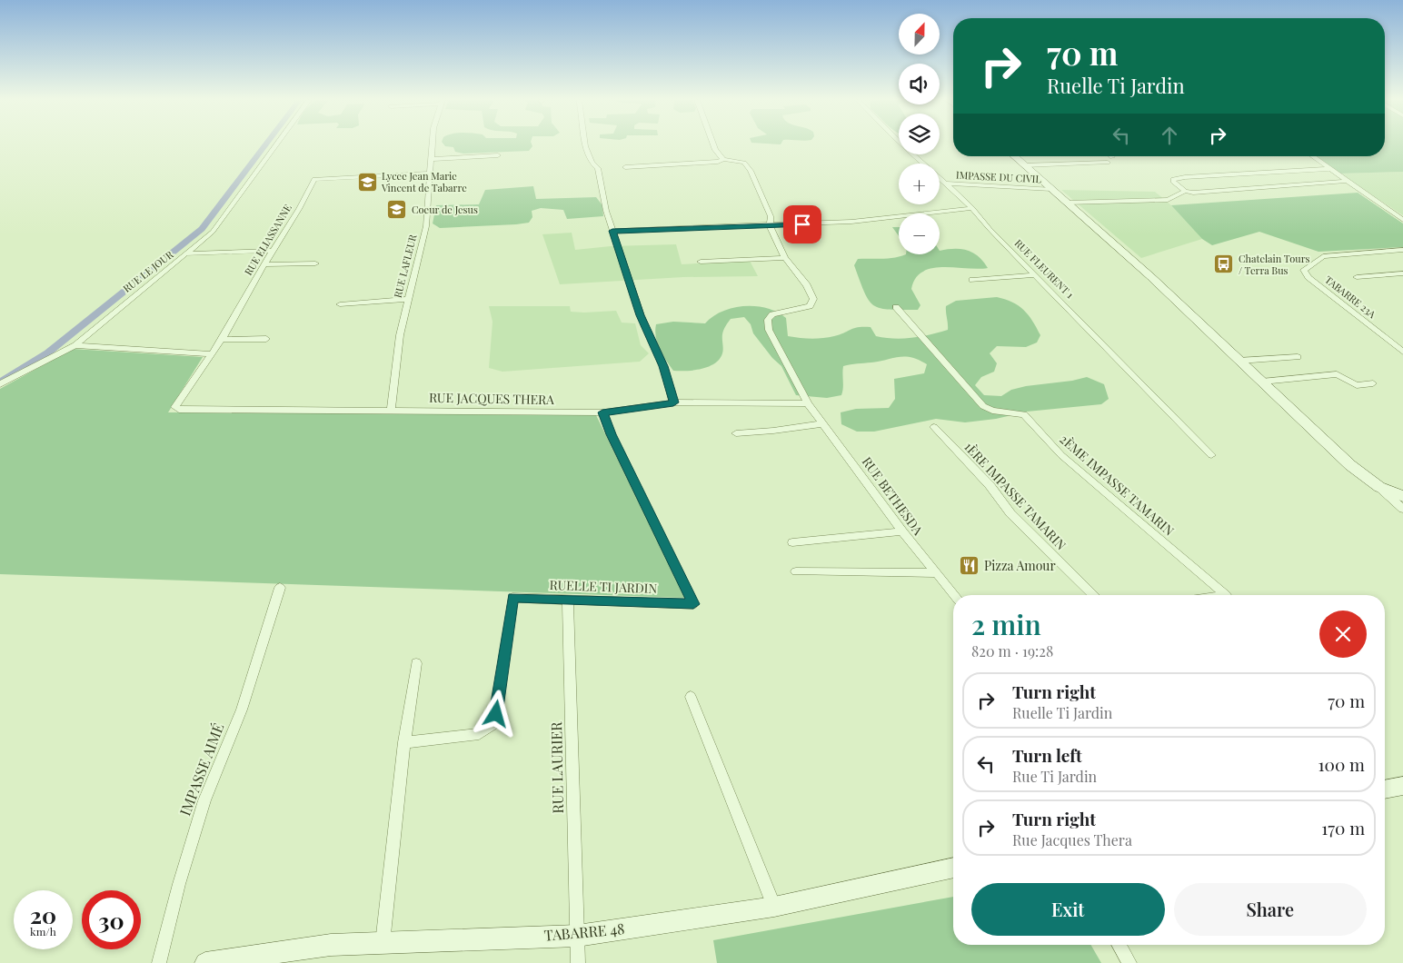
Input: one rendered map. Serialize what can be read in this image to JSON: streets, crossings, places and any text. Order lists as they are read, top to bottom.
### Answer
{
  "streets": {
    "main road": ["TABARRE 48"],
    "street": [
      "IMPASSE DU CIVIL",
      "RUE ELIASSANNE",
      "RUE LAFLEUR",
      "RUE FLEURENT 1",
      "RUE LE JOUR",
      "TABARRE 23A",
      "RUE JACQUES THERA",
      "2ÈME IMPASSE TAMARIN",
      "RUE BETHESDA",
      "1ÈRE IMPASSE TAMARIN",
      "RUELLE TI JARDIN",
      "RUE LAURIER",
      "IMPASSE AIMÉ"
    ]
  },
  "crossings": [
    ["IMPASSE DU CIVIL", "RUE FLEURENT 1"],
    ["RUE ELIASSANNE", "RUE LAFLEUR"],
    ["RUE ELIASSANNE", "RUE JACQUES THERA"],
    ["RUE LAFLEUR", "RUE JACQUES THERA"],
    ["RUE JACQUES THERA", "RUE BETHESDA"],
    ["RUE JACQUES THERA", "RUELLE TI JARDIN"],
    ["RUELLE TI JARDIN", "RUE LAURIER"],
    ["RUE LAURIER", "TABARRE 48"]
  ],
  "places": {
    "school or university": ["Lycee Jean Marie Vincent de Tabarre", "Coeur de Jesus"],
    "bus stop": ["Chatelain Tours / Terra Bus"],
    "restaurant": ["Pizza Amour"]
  },
  "north": "top",
  "page": {
    "map_buttons": ["+", "−"],
    "turn": ["70 m", "Ruelle Ti Jardin"],
    "heading": ["2 min", "820 m · 19:28"],
    "list": [
      {
        "name": "Turn right",
        "note": "Ruelle Ti Jardin",
        "value": "70 m"
      },
      {
        "name": "Turn left",
        "note": "Rue Ti Jardin",
        "value": "100 m"
      },
      {
        "name": "Turn right",
        "note": "Rue Jacques Thera",
        "value": "170 m"
      }
    ],
    "buttons": ["Exit", "Share"],
    "speed": "20 km/h",
    "limit": "30"
  }
}
